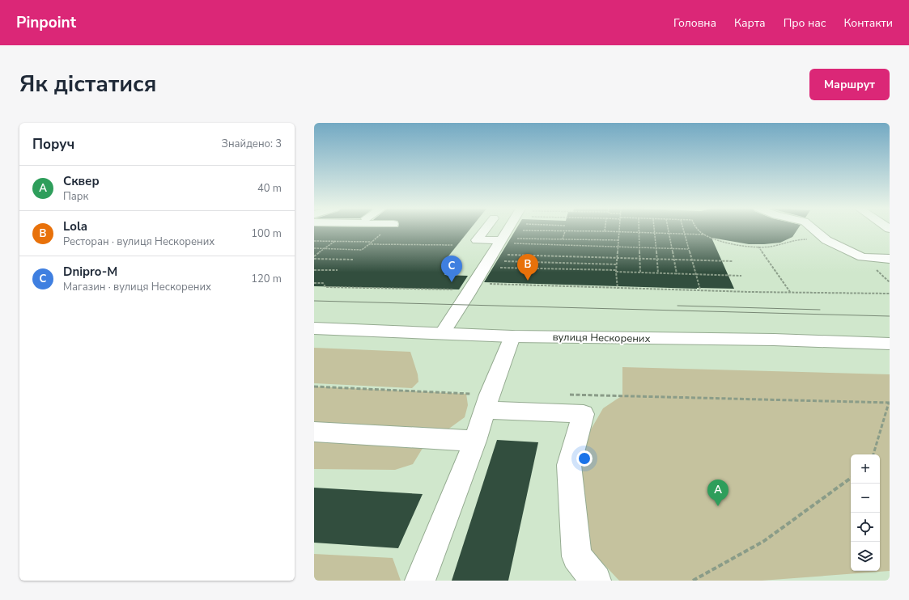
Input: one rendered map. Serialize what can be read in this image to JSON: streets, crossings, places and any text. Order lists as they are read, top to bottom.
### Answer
{
  "streets": {
    "main road": ["вулиця Нескорених"]
  },
  "page": {
    "header": "Pinpoint",
    "nav": [
      "Головна",
      "Карта",
      "Про нас",
      "Контакти"
    ],
    "title": "Як дістатися",
    "buttons": "Маршрут",
    "heading": ["Поруч", "Знайдено: 3"],
    "list": [
      {
        "mark": "A",
        "name": "Сквер",
        "note": "Парк",
        "value": "40 m"
      },
      {
        "mark": "B",
        "name": "Lola",
        "note": "Ресторан · вулиця Нескорених",
        "value": "100 m"
      },
      {
        "mark": "C",
        "name": "Dnipro-M",
        "note": "Магазин · вулиця Нескорених",
        "value": "120 m"
      }
    ],
    "pins": ["B", "C", "A"],
    "map_buttons": ["+", "−"]
  }
}
